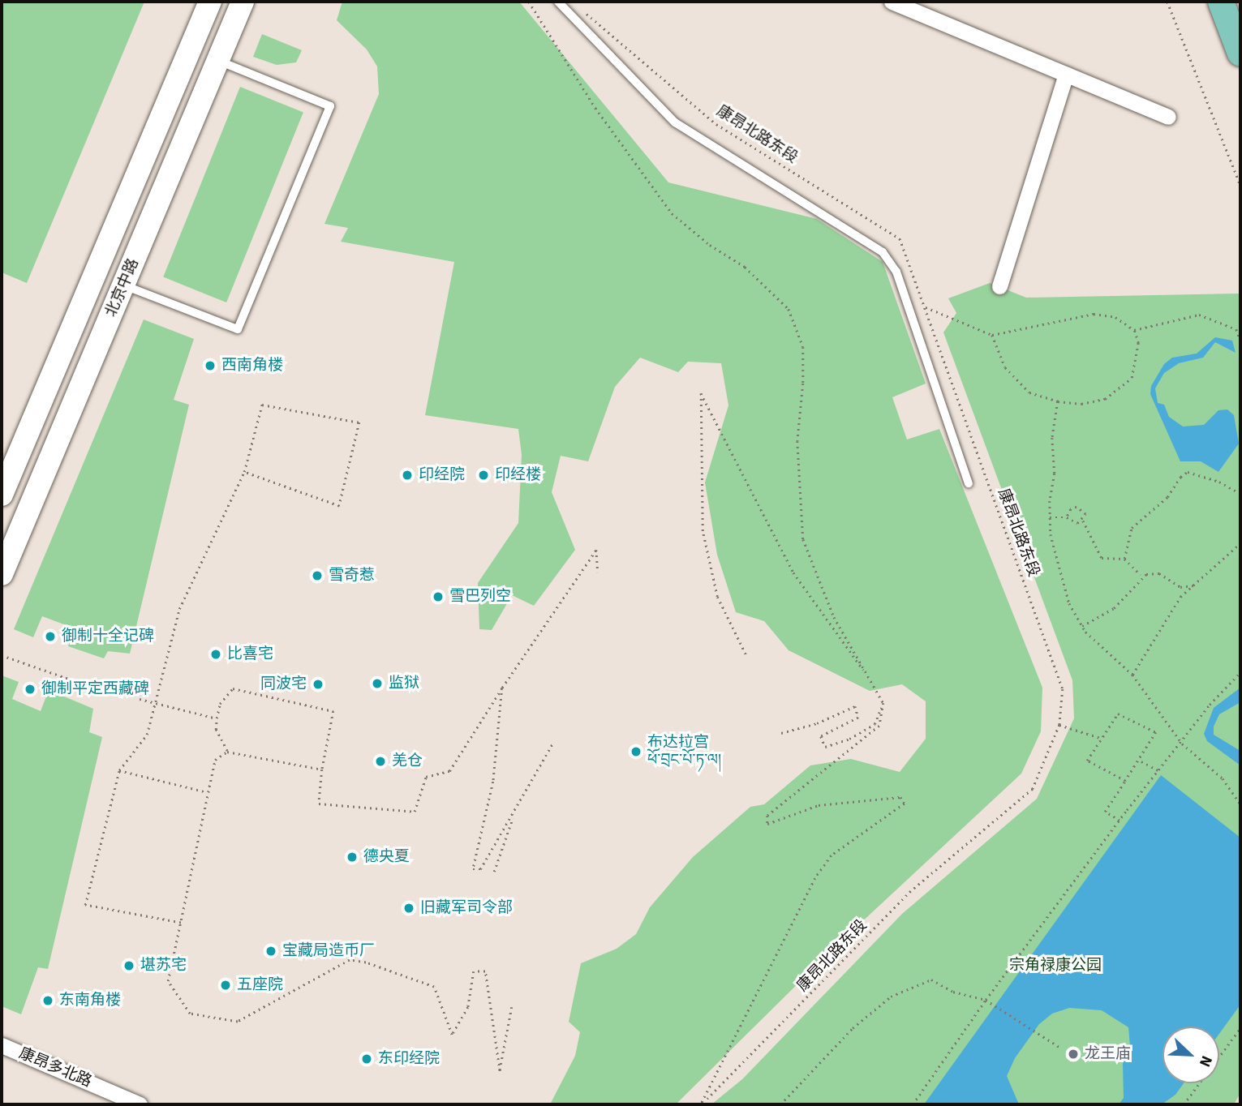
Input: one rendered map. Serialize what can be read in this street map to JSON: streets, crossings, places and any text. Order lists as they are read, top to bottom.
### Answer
{
  "streets": {
    "main road": ["北京中路"],
    "street": ["康昂多北路"],
    "path": ["康昂北路东段"]
  },
  "parks": ["宗角禄康公园"],
  "places": [
    "西南角楼",
    "印经院",
    "印经楼",
    "雪奇惹",
    "雪巴列空",
    "御制十全记碑",
    "比喜宅",
    "监狱",
    "同波宅",
    "御制平定西藏碑",
    "布达拉宫 ཕོ་བྲང་པོ་ཏ་ལ།",
    "羌仓",
    "德央夏",
    "旧藏军司令部",
    "宝藏局造币厂",
    "堪苏宅",
    "五座院",
    "东南角楼",
    "龙王庙",
    "东印经院"
  ],
  "north": "bottom right"
}
